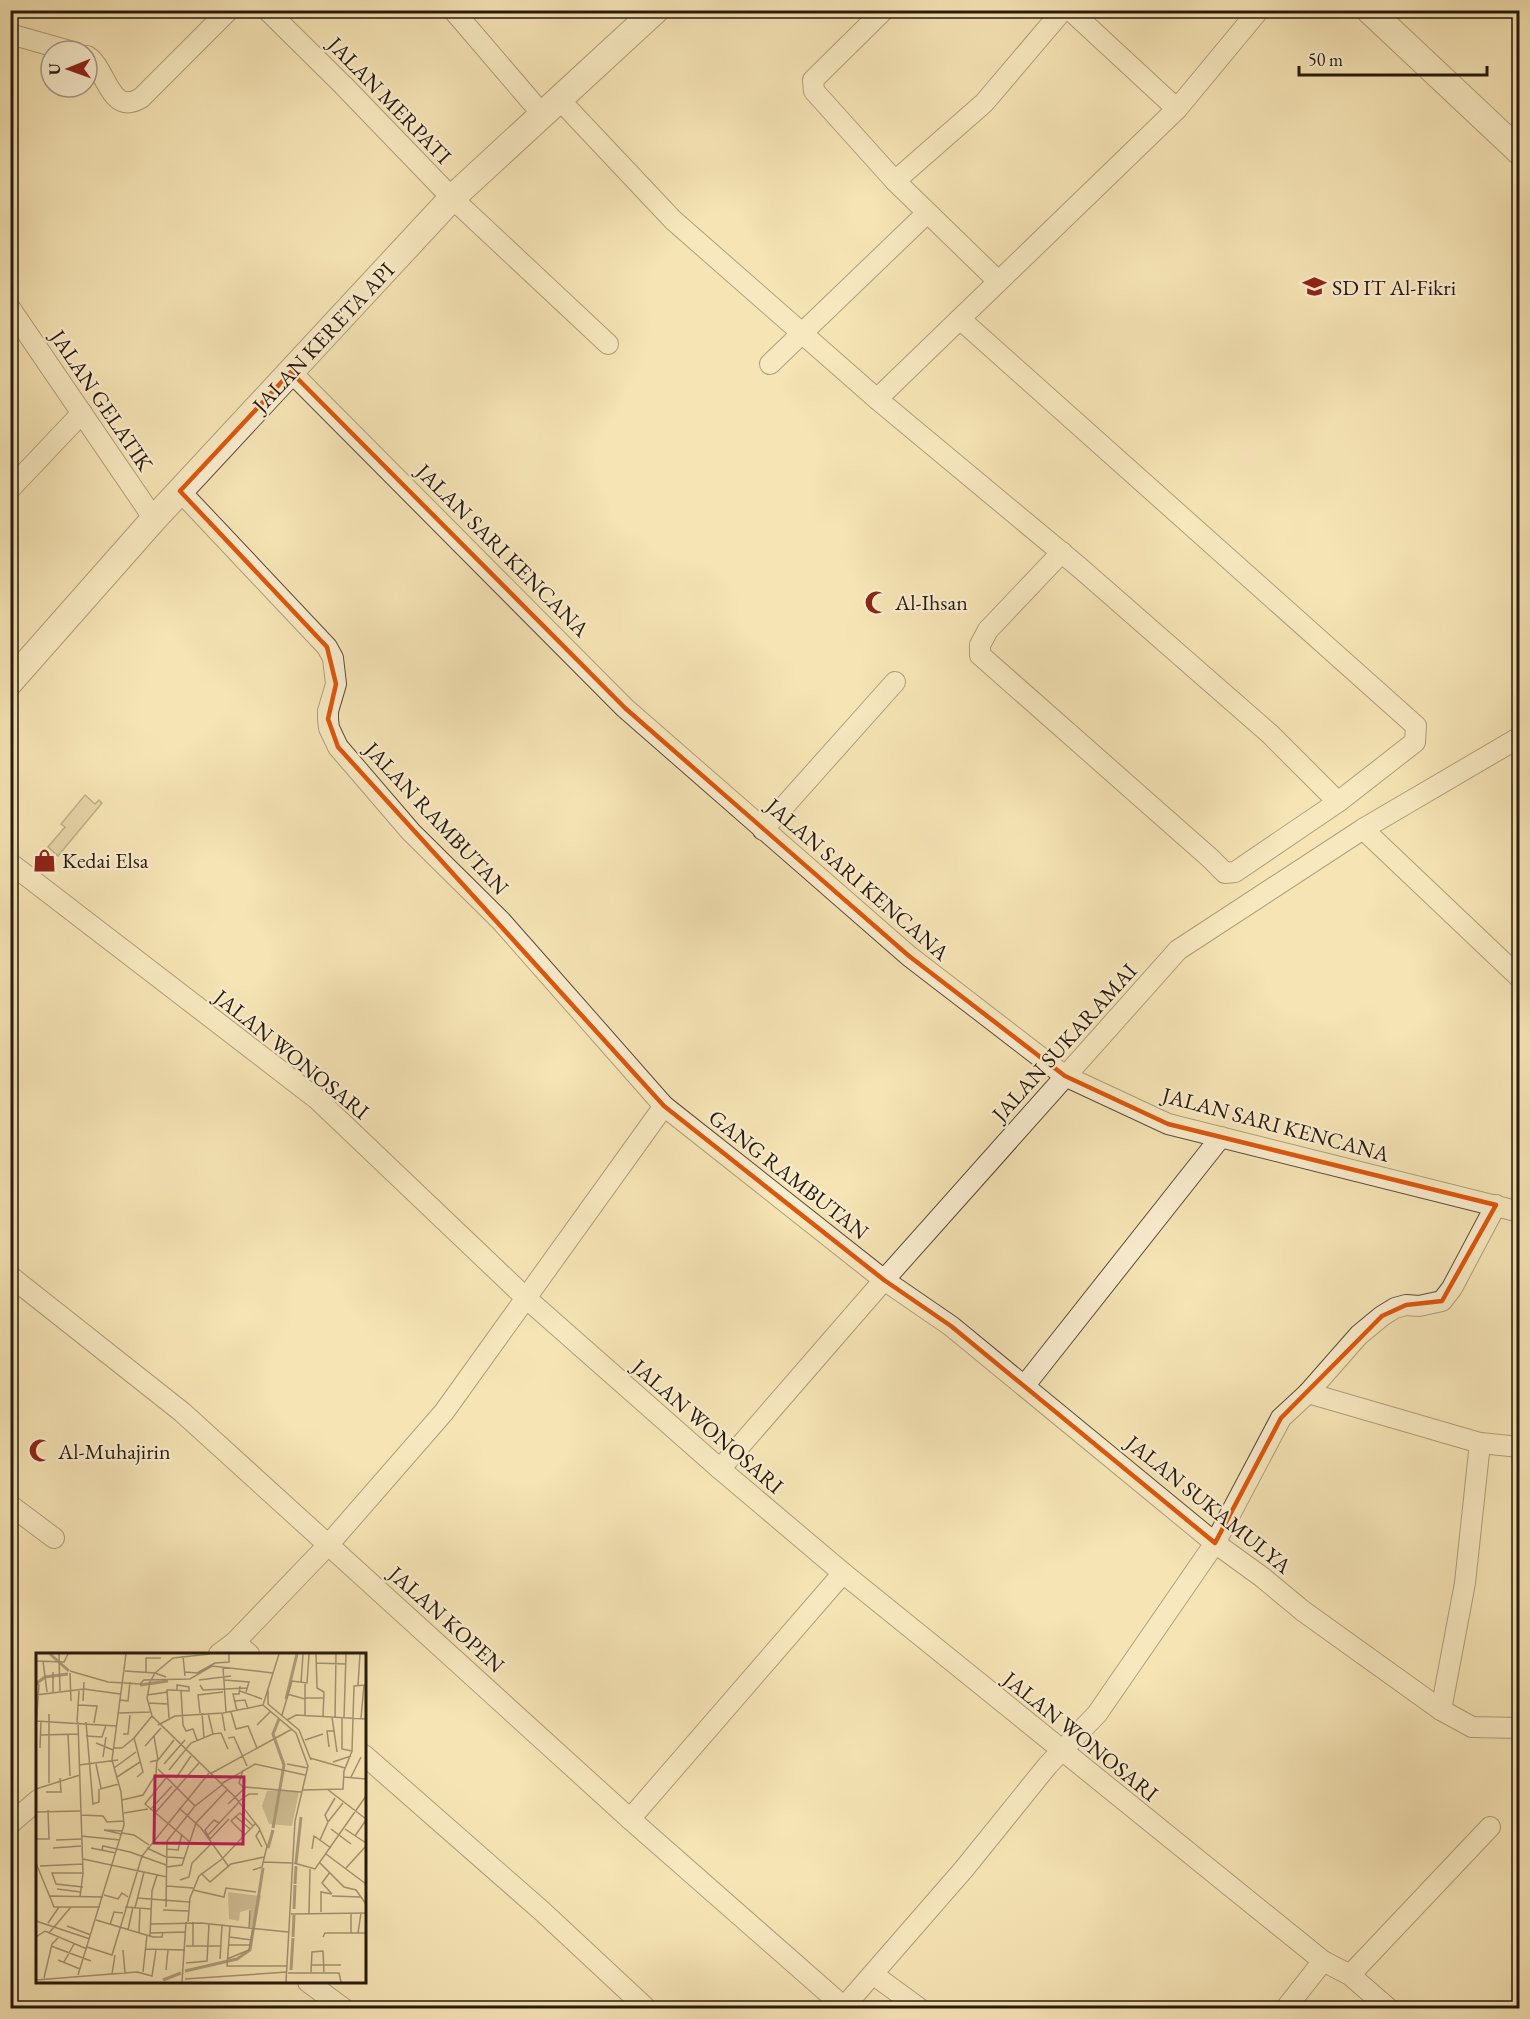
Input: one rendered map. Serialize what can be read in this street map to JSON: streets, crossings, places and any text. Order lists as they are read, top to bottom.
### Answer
{
  "streets": {
    "street": [
      "JALAN MERPATI",
      "JALAN KERETA API",
      "JALAN GELATIK",
      "JALAN SARI KENCANA",
      "JALAN RAMBUTAN",
      "JALAN SUKARAMAI",
      "JALAN WONOSARI",
      "GANG RAMBUTAN",
      "JALAN SUKAMULYA",
      "JALAN KOPEN"
    ]
  },
  "crossings": [
    ["JALAN MERPATI", "JALAN KERETA API"],
    ["JALAN KERETA API", "JALAN GELATIK"],
    ["JALAN KERETA API", "JALAN SARI KENCANA"],
    ["JALAN KERETA API", "JALAN RAMBUTAN"],
    ["JALAN SARI KENCANA", "JALAN SUKARAMAI"],
    ["JALAN RAMBUTAN", "GANG RAMBUTAN"],
    ["JALAN SUKARAMAI", "JALAN WONOSARI"],
    ["JALAN SUKARAMAI", "GANG RAMBUTAN"],
    ["JALAN SUKARAMAI", "JALAN SUKAMULYA"],
    ["GANG RAMBUTAN", "JALAN SUKAMULYA"]
  ],
  "places": {
    "school or university": ["SD IT Al-Fikri"],
    "mosque": ["Al-Ihsan", "Al-Muhajirin"],
    "shop": ["Kedai Elsa"]
  },
  "scale_bar": "50 m",
  "north": "left"
}
